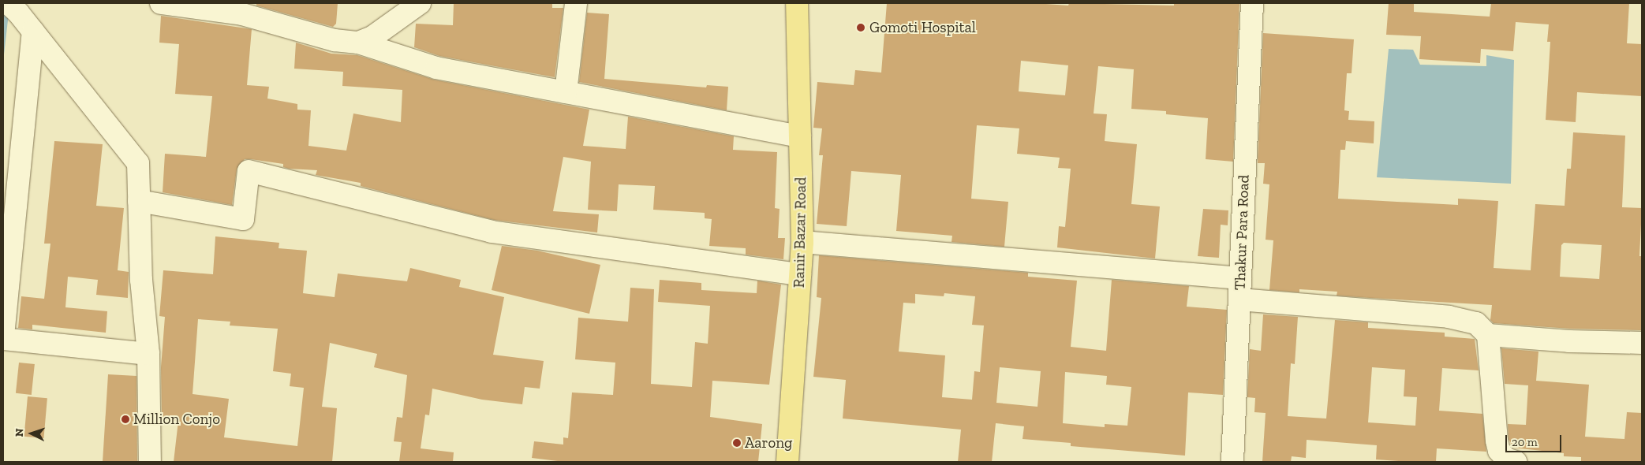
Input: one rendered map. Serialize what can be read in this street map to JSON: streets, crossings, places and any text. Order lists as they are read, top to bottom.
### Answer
{
  "streets": {
    "main road": ["Ranir Bazar Road"],
    "street": ["Thakur Para Road"]
  },
  "places": ["Gomoti Hospital", "Million Conjo", "Aarong"],
  "scale_bar": "20 m",
  "north": "left"
}
